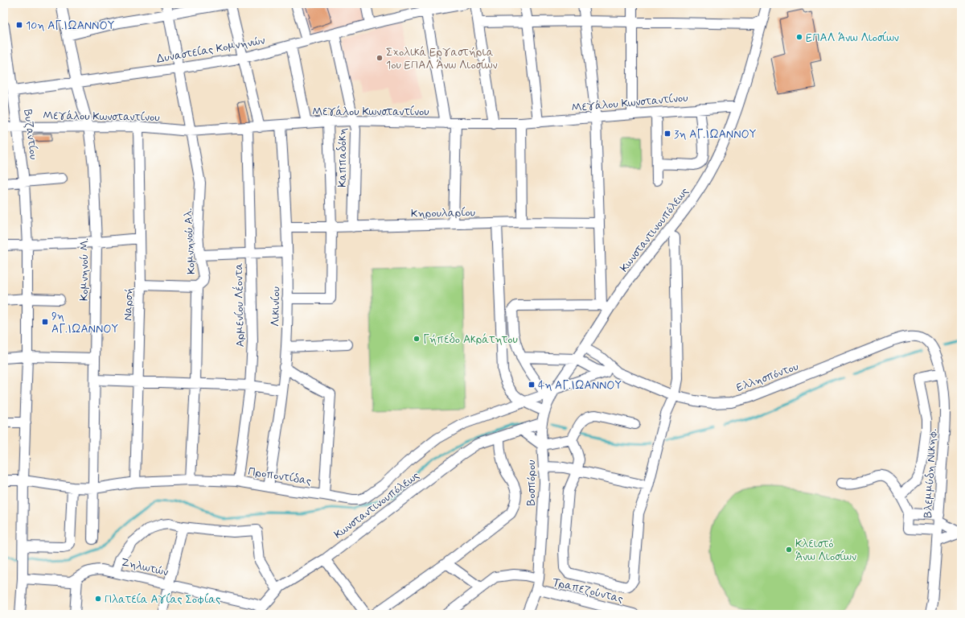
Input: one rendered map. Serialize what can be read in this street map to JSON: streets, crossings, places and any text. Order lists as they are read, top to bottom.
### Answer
{
  "streets": {
    "street": [
      "Δυναστείας Κομνηνών",
      "Μεγάλου Κωνσταντίνου",
      "Βυζαντίου",
      "Καππαδόκη",
      "Κηρουλαρίου",
      "Κωνσταντινουπόλεως",
      "Κομνηνού Αλ.",
      "Κομνηνού Μ.",
      "Ναρσή",
      "Αρμενίου Λέοντα",
      "Λικινίου",
      "Ελλησπόντου",
      "Βλεμμύδη Νικηφ.",
      "Προποντίδας",
      "Βοσπόρου",
      "Ζηλωτών",
      "Τραπεζούντας"
    ]
  },
  "crossings": [
    ["Δυναστείας Κομνηνών", "Βυζαντίου"],
    ["Δυναστείας Κομνηνών", "Καππαδόκη"],
    ["Δυναστείας Κομνηνών", "Κομνηνού Αλ."],
    ["Δυναστείας Κομνηνών", "Κομνηνού Μ."],
    ["Μεγάλου Κωνσταντίνου", "Βυζαντίου"],
    ["Μεγάλου Κωνσταντίνου", "Καππαδόκη"],
    ["Μεγάλου Κωνσταντίνου", "Κωνσταντινουπόλεως"],
    ["Μεγάλου Κωνσταντίνου", "Κομνηνού Αλ."],
    ["Μεγάλου Κωνσταντίνου", "Κομνηνού Μ."],
    ["Μεγάλου Κωνσταντίνου", "Ναρσή"],
    ["Μεγάλου Κωνσταντίνου", "Αρμενίου Λέοντα"],
    ["Μεγάλου Κωνσταντίνου", "Λικινίου"],
    ["Βυζαντίου", "Προποντίδας"],
    ["Βυζαντίου", "Ζηλωτών"],
    ["Καππαδόκη", "Κηρουλαρίου"],
    ["Κηρουλαρίου", "Λικινίου"],
    ["Κωνσταντινουπόλεως", "Ελλησπόντου"],
    ["Κωνσταντινουπόλεως", "Βοσπόρου"],
    ["Κωνσταντινουπόλεως", "Ζηλωτών"],
    ["Κομνηνού Αλ.", "Προποντίδας"],
    ["Κομνηνού Μ.", "Προποντίδας"],
    ["Ναρσή", "Προποντίδας"],
    ["Αρμενίου Λέοντα", "Προποντίδας"],
    ["Λικινίου", "Προποντίδας"],
    ["Ελλησπόντου", "Βλεμμύδη Νικηφ."],
    ["Ελλησπόντου", "Βοσπόρου"],
    ["Προποντίδας", "Βοσπόρου"],
    ["Βοσπόρου", "Τραπεζούντας"]
  ],
  "places": {
    "transit": [
      "10η ΑΓ.ΙΩΑΝΝΟΥ",
      "3η ΑΓ.ΙΩΑΝΝΟΥ",
      "9η ΑΓ.ΙΩΑΝΝΟΥ",
      "4η ΑΓ.ΙΩΑΝΝΟΥ"
    ],
    "other": [
      "ΕΠΑΛ Άνω Λιοσίων",
      "Σχολικά Εργαστήρια 1ου ΕΠΑΛ Άνω Λιοσίων",
      "Γήπεδο Ακράτητου",
      "Κλειστό Άνω Λιοσίων",
      "Πλατεία Αγίας Σοφίας"
    ]
  }
}
